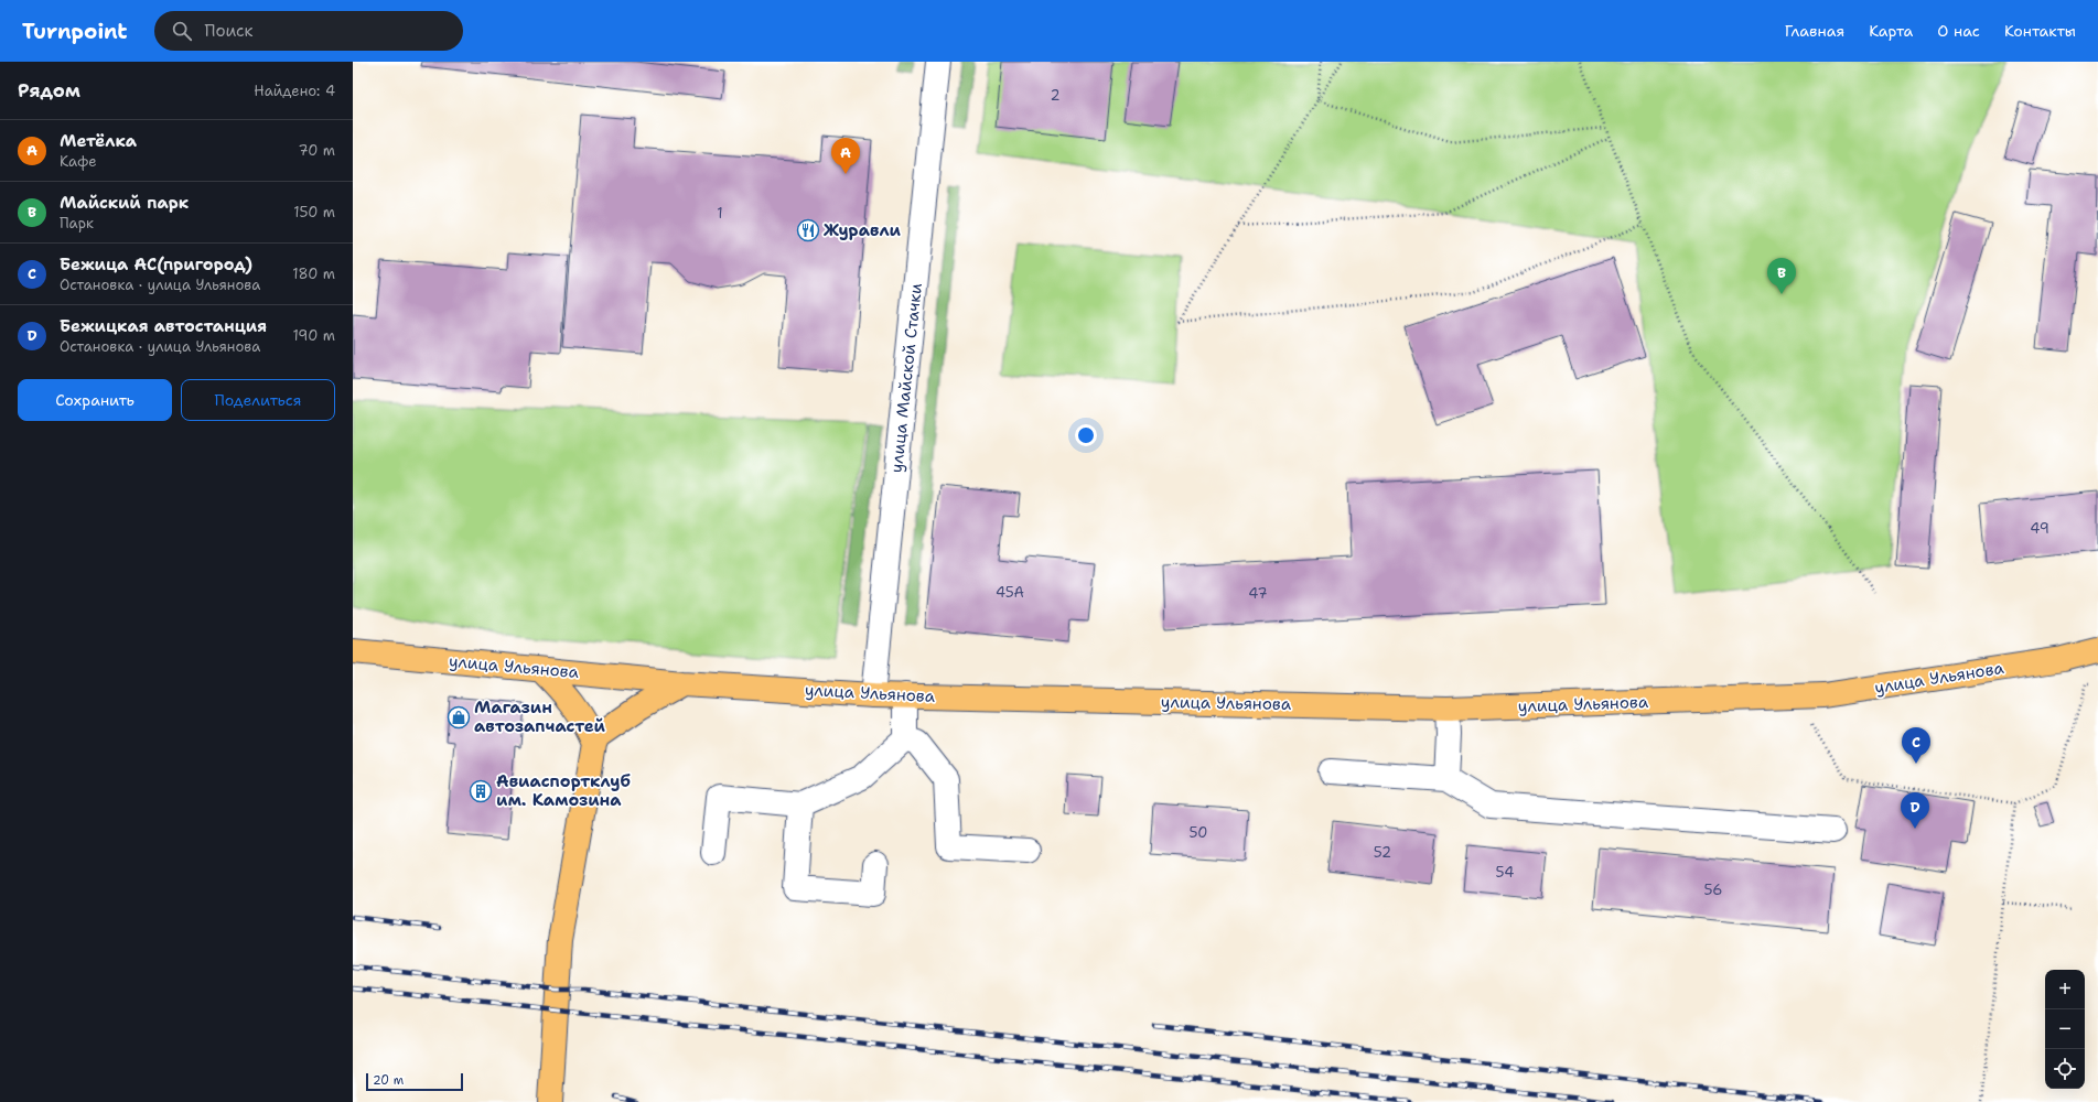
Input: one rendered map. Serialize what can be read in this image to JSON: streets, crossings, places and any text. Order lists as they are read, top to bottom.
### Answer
{
  "streets": {
    "main road": ["улица Ульянова"],
    "street": ["улица Майской Стачки"]
  },
  "crossings": [
    ["улица Майской Стачки", "улица Ульянова"]
  ],
  "places": {
    "restaurant": ["Журавли"],
    "shop": ["Магазин автозапчастей"],
    "building": ["Авиаспортклуб им. Камозина"]
  },
  "house_numbers": [
    "2",
    "1",
    "49",
    "45А",
    "47",
    "50",
    "52",
    "54",
    "56"
  ],
  "scale_bar": "20 m",
  "page": {
    "header": "Turnpoint",
    "search": "Поиск",
    "nav": [
      "Главная",
      "Карта",
      "О нас",
      "Контакты"
    ],
    "heading": ["Рядом", "Найдено: 4"],
    "list": [
      {
        "mark": "A",
        "name": "Метёлка",
        "note": "Кафе",
        "value": "70 m"
      },
      {
        "mark": "B",
        "name": "Майский парк",
        "note": "Парк",
        "value": "150 m"
      },
      {
        "mark": "C",
        "name": "Бежица АС(пригород)",
        "note": "Остановка · улица Ульянова",
        "value": "180 m"
      },
      {
        "mark": "D",
        "name": "Бежицкая автостанция",
        "note": "Остановка · улица Ульянова",
        "value": "190 m"
      }
    ],
    "pins": [
      "A",
      "B",
      "C",
      "D"
    ],
    "buttons": ["Сохранить", "Поделиться"],
    "map_buttons": ["+", "−"],
    "scale": "20 m"
  }
}
